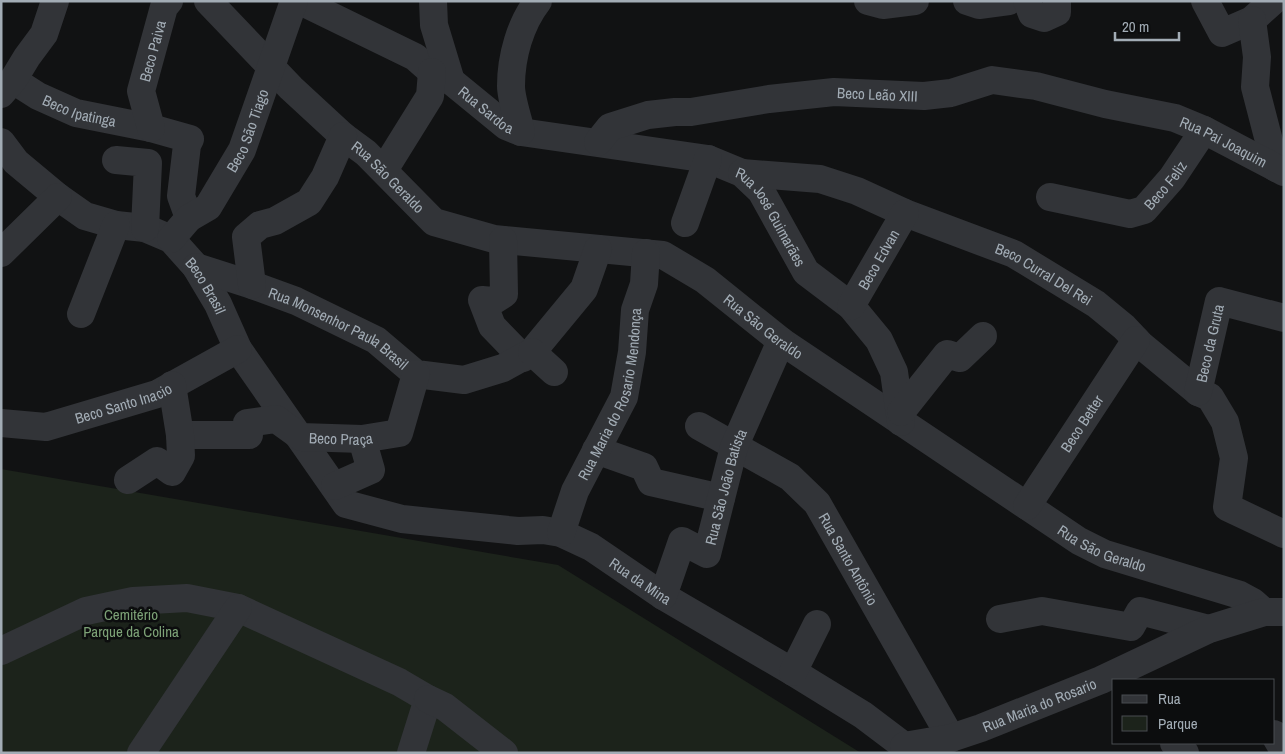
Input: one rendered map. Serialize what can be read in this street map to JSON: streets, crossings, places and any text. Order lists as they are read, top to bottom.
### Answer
{
  "streets": {
    "street": [
      "Beco Paiva",
      "Beco Leão XIII",
      "Rua Sardoa",
      "Beco Ipatinga",
      "Beco São Tiago",
      "Rua Pai Joaquim",
      "Rua São Geraldo",
      "Beco Feliz",
      "Rua José Guimarães",
      "Beco Edvan",
      "Beco Curral Del Rei",
      "Beco Brasil",
      "Rua Monsenhor Paula Brasil",
      "Beco da Gruta",
      "Rua Maria do Rosario Mendonça",
      "Beco Santo Inacio",
      "Beco Better",
      "Beco Praça",
      "Rua São João Batista",
      "Rua Santo Antônio",
      "Rua da Mina",
      "Rua Maria do Rosario"
    ]
  },
  "crossings": [
    ["Beco Paiva", "Beco Ipatinga"],
    ["Beco Leão XIII", "Rua Sardoa"],
    ["Beco Leão XIII", "Rua Pai Joaquim"],
    ["Beco Leão XIII", "Rua José Guimarães"],
    ["Rua Sardoa", "Rua José Guimarães"],
    ["Beco São Tiago", "Rua São Geraldo"],
    ["Beco São Tiago", "Beco Brasil"],
    ["Rua Pai Joaquim", "Beco Feliz"],
    ["Rua São Geraldo", "Rua José Guimarães"],
    ["Rua São Geraldo", "Rua Monsenhor Paula Brasil"],
    ["Rua São Geraldo", "Rua Maria do Rosario Mendonça"],
    ["Rua São Geraldo", "Beco Better"],
    ["Rua São Geraldo", "Rua São João Batista"],
    ["Rua São Geraldo", "Rua Maria do Rosario"],
    ["Rua José Guimarães", "Beco Edvan"],
    ["Rua José Guimarães", "Beco Curral Del Rei"],
    ["Beco Edvan", "Beco Curral Del Rei"],
    ["Beco Curral Del Rei", "Beco da Gruta"],
    ["Beco Curral Del Rei", "Beco Better"],
    ["Beco Brasil", "Rua Monsenhor Paula Brasil"],
    ["Beco Brasil", "Beco Santo Inacio"],
    ["Beco Brasil", "Beco Praça"],
    ["Beco Brasil", "Rua da Mina"],
    ["Rua Monsenhor Paula Brasil", "Beco Praça"],
    ["Rua Maria do Rosario Mendonça", "Rua da Mina"],
    ["Rua São João Batista", "Rua Santo Antônio"],
    ["Rua São João Batista", "Rua da Mina"],
    ["Rua Santo Antônio", "Rua Maria do Rosario"],
    ["Rua da Mina", "Rua Maria do Rosario"]
  ],
  "parks": ["Cemitério Parque da Colina"],
  "legend": ["Rua", "Parque"],
  "scale_bar": "20 m"
}
